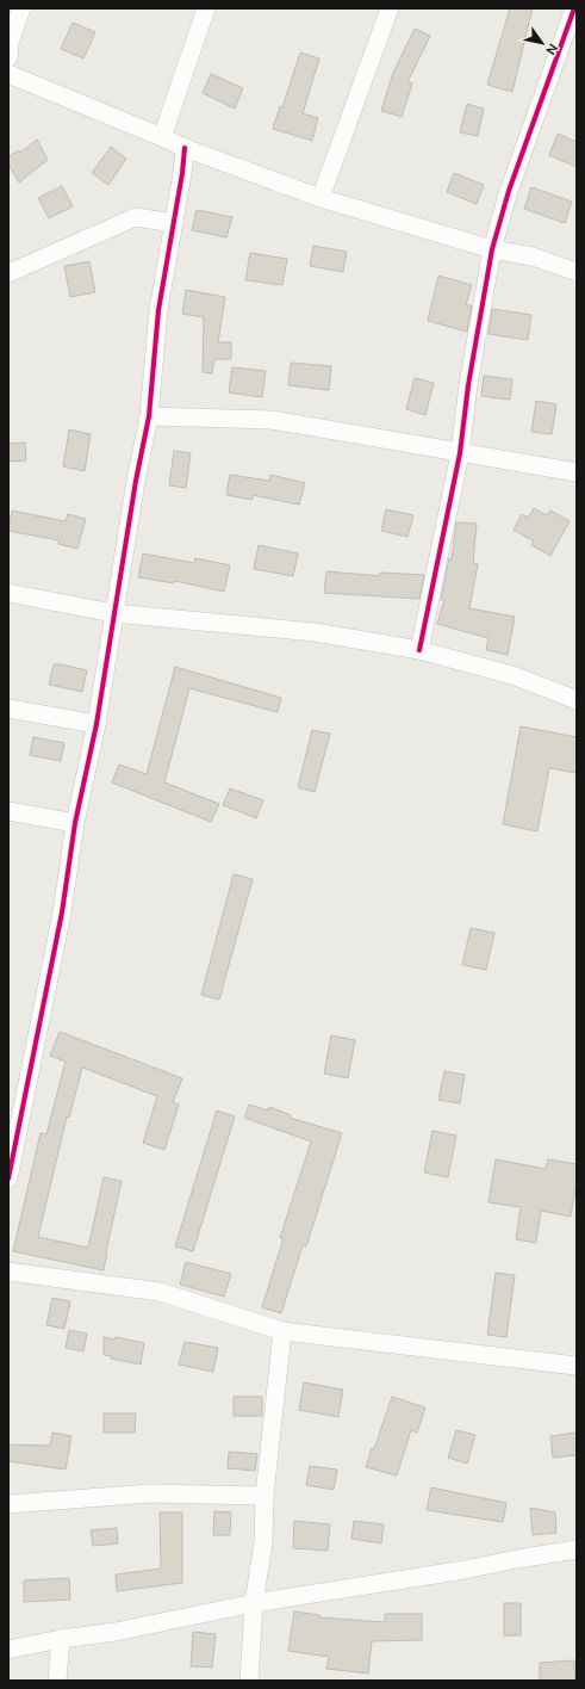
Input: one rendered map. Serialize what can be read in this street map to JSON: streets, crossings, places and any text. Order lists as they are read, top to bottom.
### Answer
{
  "north": "bottom right"
}
